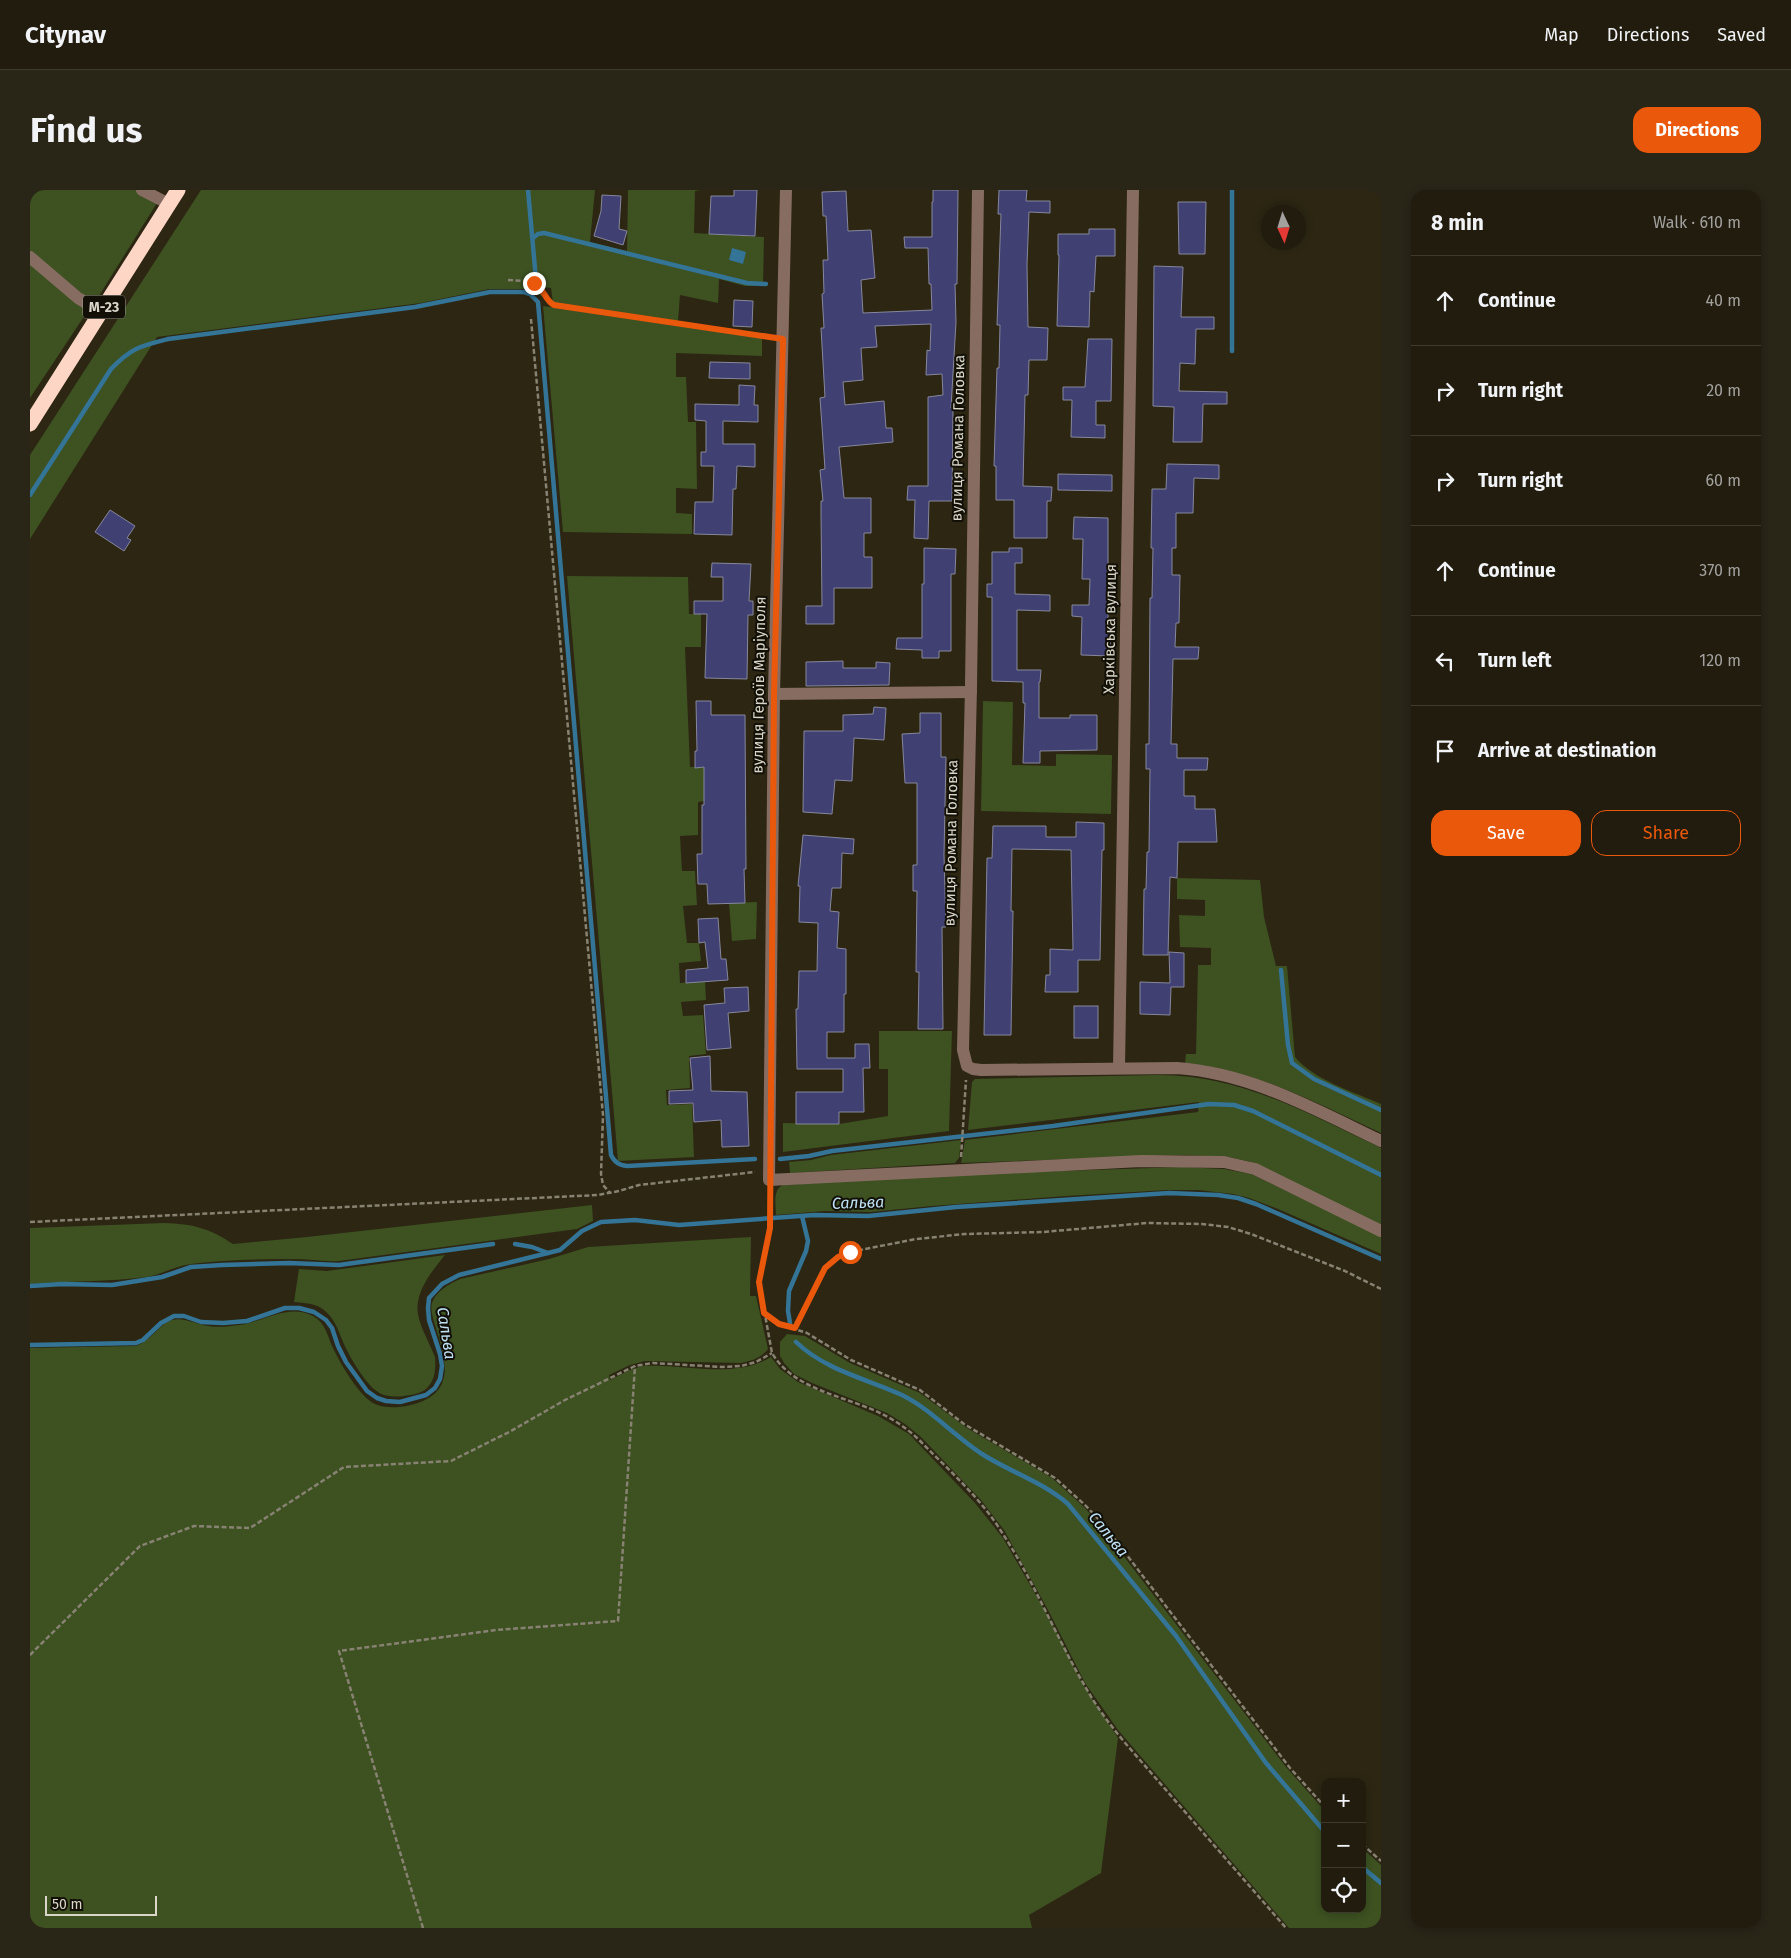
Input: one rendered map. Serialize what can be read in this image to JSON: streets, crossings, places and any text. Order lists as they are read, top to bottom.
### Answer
{
  "streets": {
    "highway": ["М-23"],
    "street": ["вулиця Романа Головка", "Харківська вулиця", "вулиця Героїв Маріуполя"]
  },
  "water": ["Сальва"],
  "scale_bar": "50 m",
  "north": "bottom",
  "page": {
    "header": "Citynav",
    "nav": ["Map", "Directions", "Saved"],
    "buttons": [
      "Directions",
      ["Save", "Share"]
    ],
    "title": "Find us",
    "heading": ["8 min", "Walk · 610 m"],
    "list": [
      ["Continue", "40 m"],
      ["Turn right", "20 m"],
      ["Turn right", "60 m"],
      ["Continue", "370 m"],
      ["Turn left", "120 m"],
      "Arrive at destination"
    ],
    "map_buttons": ["+", "−"],
    "scale": "50 m"
  }
}
